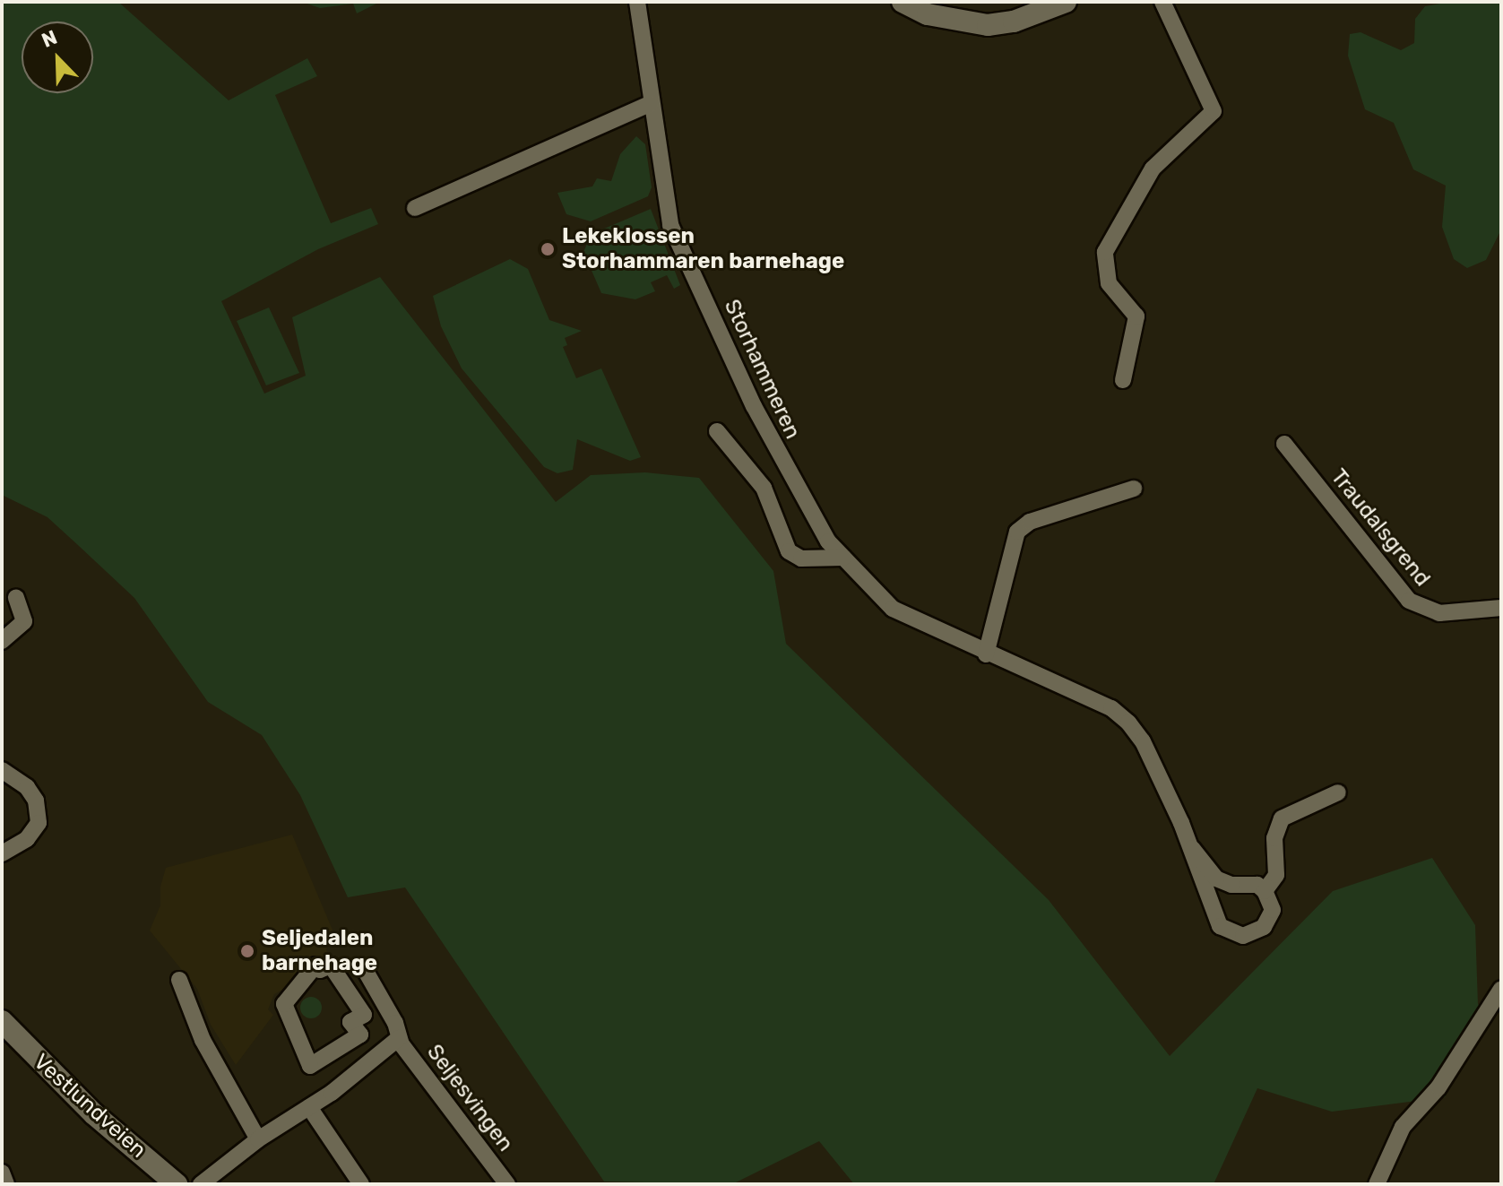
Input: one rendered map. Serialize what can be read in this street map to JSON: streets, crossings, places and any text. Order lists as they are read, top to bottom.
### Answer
{
  "streets": {
    "main road": ["Vestlundveien"],
    "street": ["Storhammeren", "Traudalsgrend", "Seljesvingen"]
  },
  "places": ["Lekeklossen Storhammaren barnehage", "Seljedalen barnehage"],
  "north": "top left"
}
